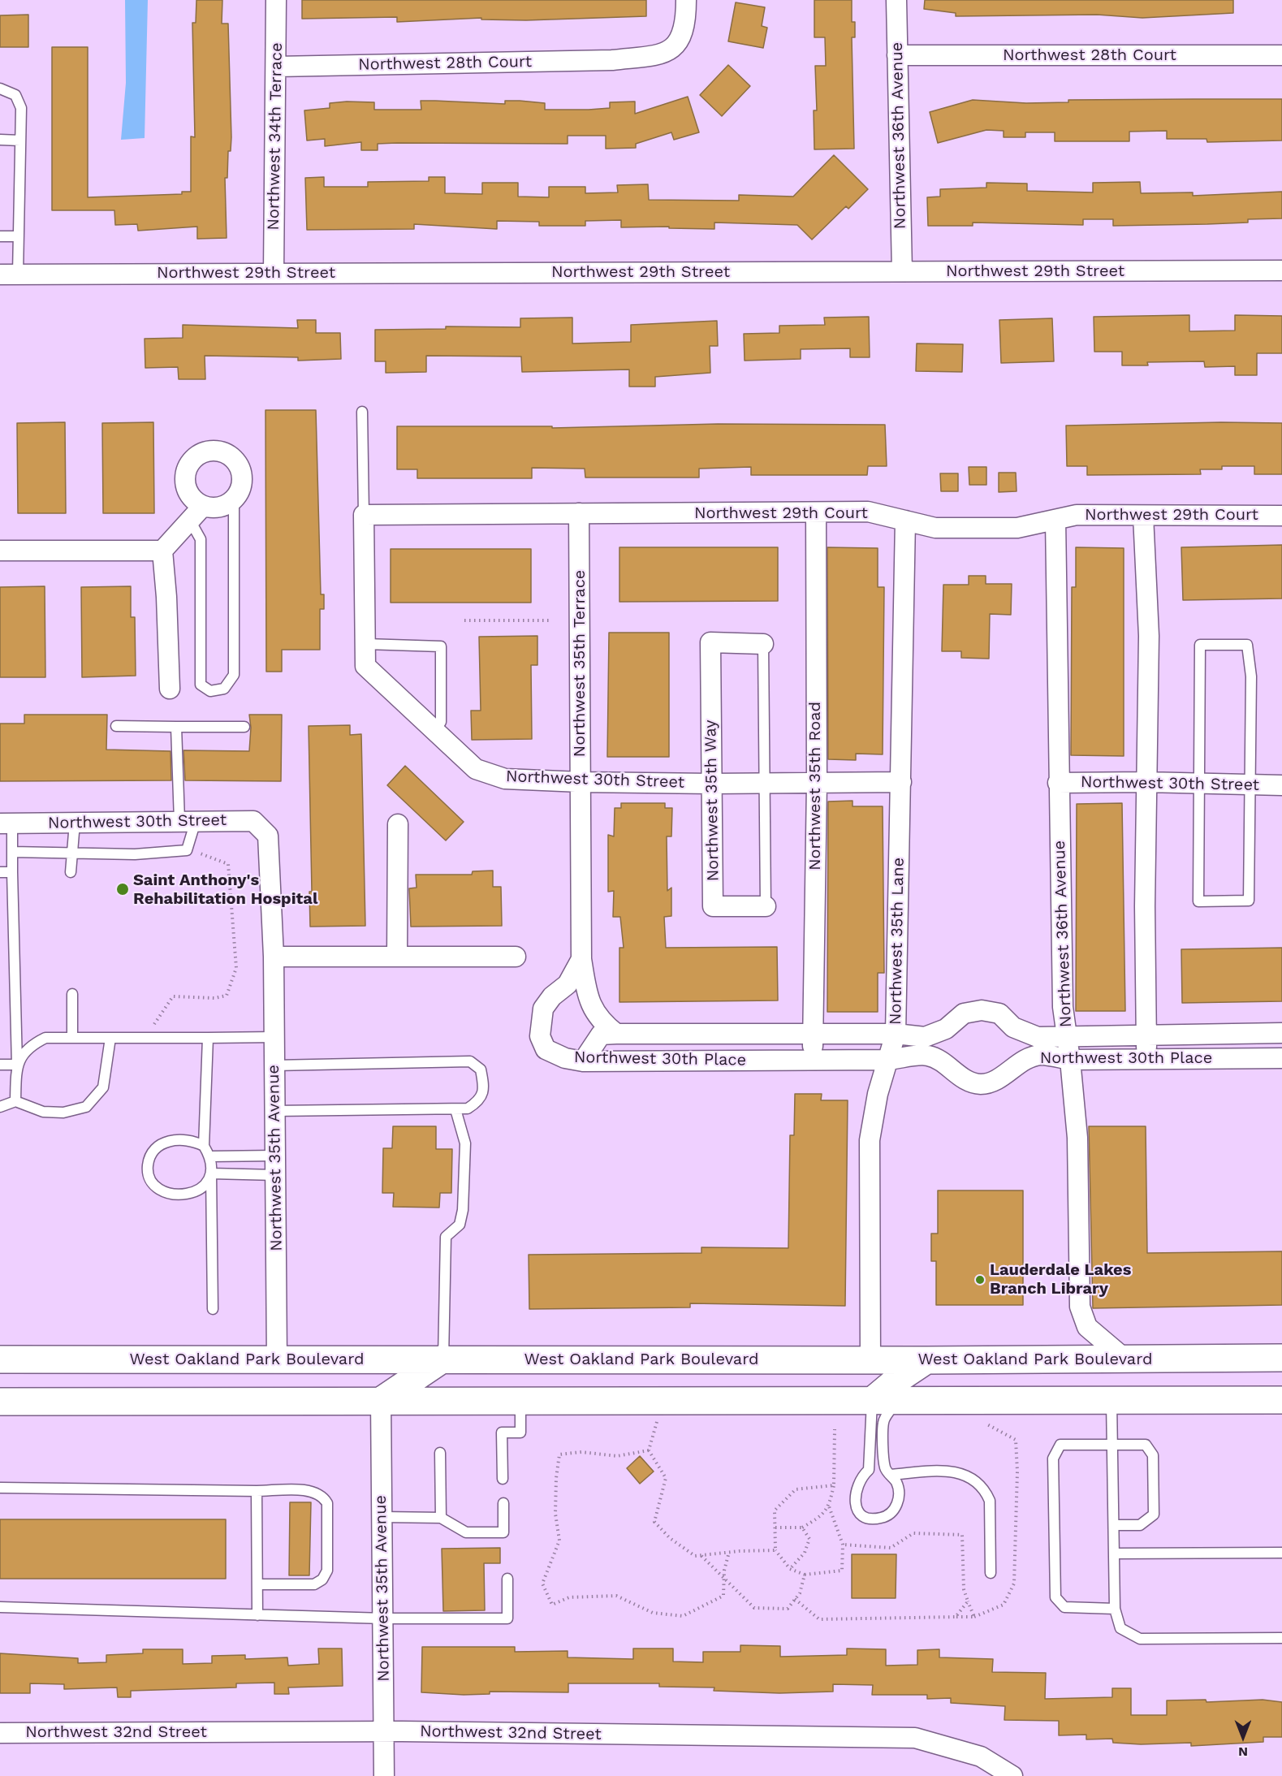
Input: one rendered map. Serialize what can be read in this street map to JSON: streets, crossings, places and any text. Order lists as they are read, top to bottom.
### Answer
{
  "streets": {
    "main road": ["West Oakland Park Boulevard"],
    "street": [
      "Northwest 28th Court",
      "Northwest 36th Avenue",
      "Northwest 34th Terrace",
      "Northwest 29th Street",
      "Northwest 29th Court",
      "Northwest 35th Terrace",
      "Northwest 30th Street",
      "Northwest 35th Road",
      "Northwest 35th Way",
      "Northwest 35th Lane",
      "Northwest 30th Place",
      "Northwest 35th Avenue",
      "Northwest 32nd Street"
    ]
  },
  "crossings": [
    ["Northwest 28th Court", "Northwest 36th Avenue"],
    ["Northwest 28th Court", "Northwest 34th Terrace"],
    ["Northwest 36th Avenue", "Northwest 29th Street"],
    ["Northwest 36th Avenue", "Northwest 29th Court"],
    ["Northwest 36th Avenue", "Northwest 30th Street"],
    ["Northwest 36th Avenue", "Northwest 30th Place"],
    ["Northwest 36th Avenue", "West Oakland Park Boulevard"],
    ["Northwest 34th Terrace", "Northwest 29th Street"],
    ["Northwest 29th Court", "Northwest 35th Terrace"],
    ["Northwest 29th Court", "Northwest 30th Street"],
    ["Northwest 29th Court", "Northwest 35th Road"],
    ["Northwest 29th Court", "Northwest 35th Lane"],
    ["Northwest 35th Terrace", "Northwest 30th Street"],
    ["Northwest 35th Terrace", "Northwest 30th Place"],
    ["Northwest 30th Street", "Northwest 35th Road"],
    ["Northwest 30th Street", "Northwest 35th Way"],
    ["Northwest 30th Street", "Northwest 35th Lane"],
    ["Northwest 30th Street", "Northwest 35th Avenue"],
    ["Northwest 35th Road", "Northwest 30th Place"],
    ["Northwest 35th Lane", "Northwest 30th Place"],
    ["Northwest 35th Lane", "West Oakland Park Boulevard"],
    ["Northwest 35th Avenue", "West Oakland Park Boulevard"],
    ["Northwest 35th Avenue", "Northwest 32nd Street"]
  ],
  "places": ["Saint Anthony's Rehabilitation Hospital", "Lauderdale Lakes Branch Library"],
  "north": "bottom"
}
